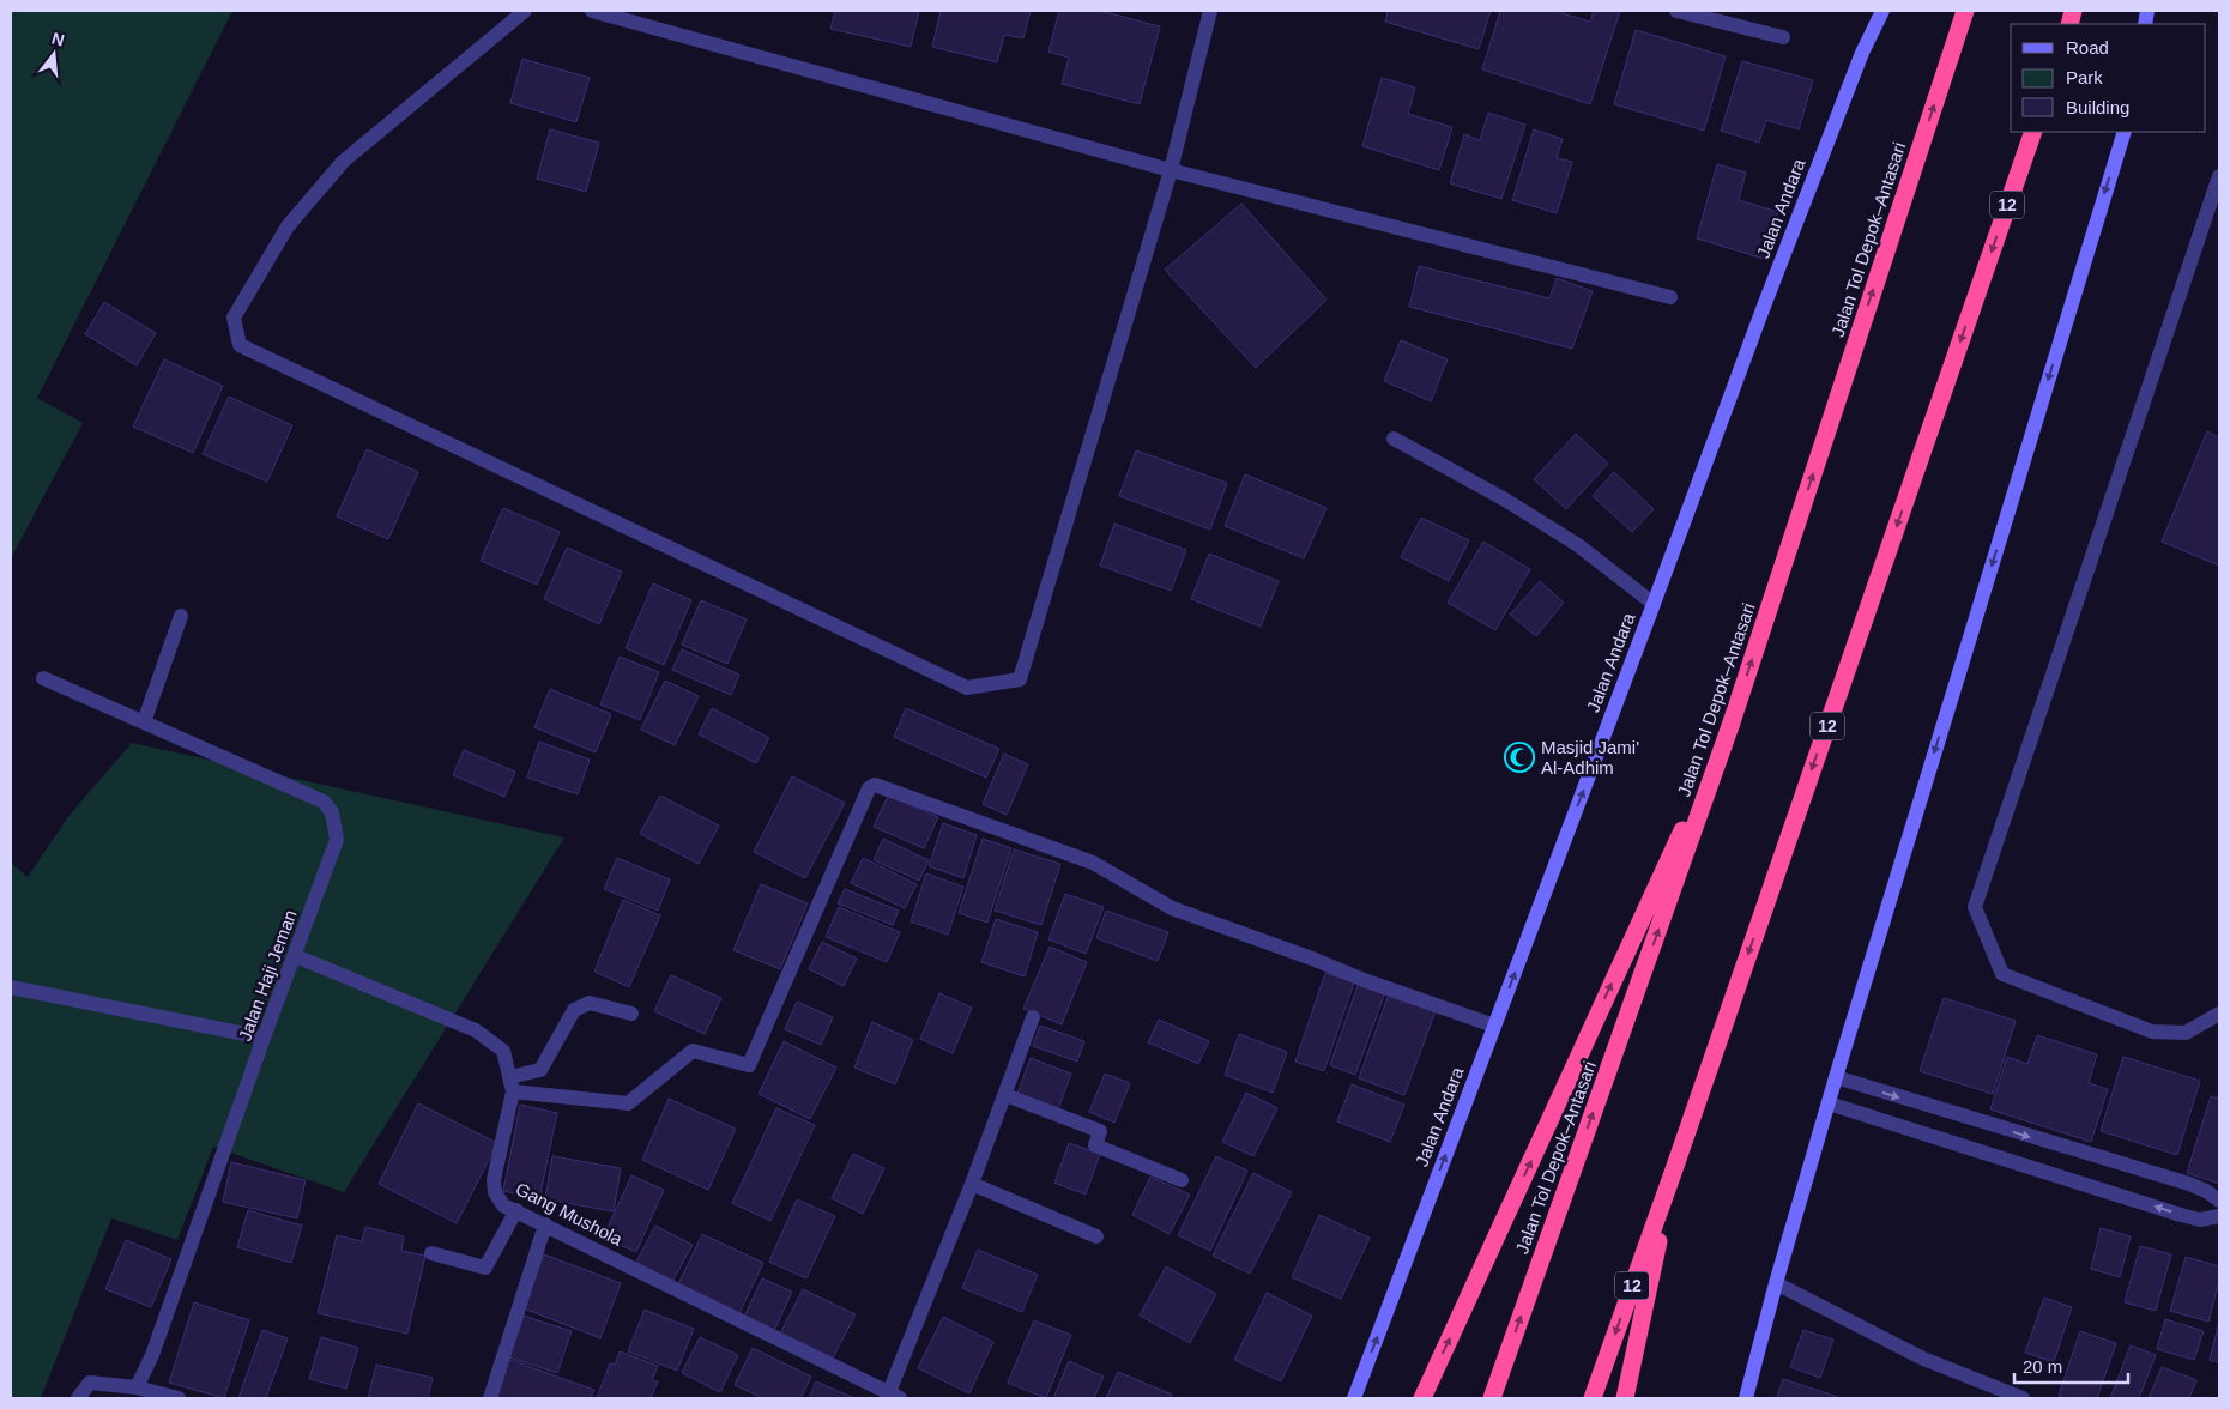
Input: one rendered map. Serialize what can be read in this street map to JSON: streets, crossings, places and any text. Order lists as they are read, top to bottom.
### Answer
{
  "streets": {
    "highway": ["12", "Jalan Tol Depok–Antasari"],
    "street": ["Jalan Andara", "Jalan Haji Jeman", "Gang Mushola"]
  },
  "crossings": [
    ["Jalan Haji Jeman", "Gang Mushola"]
  ],
  "one_way": ["Jalan Andara"],
  "places": {
    "mosque": ["Masjid Jami' Al-Adhim"]
  },
  "legend": ["Road", "Park", "Building"],
  "scale_bar": "20 m",
  "north": "top"
}
